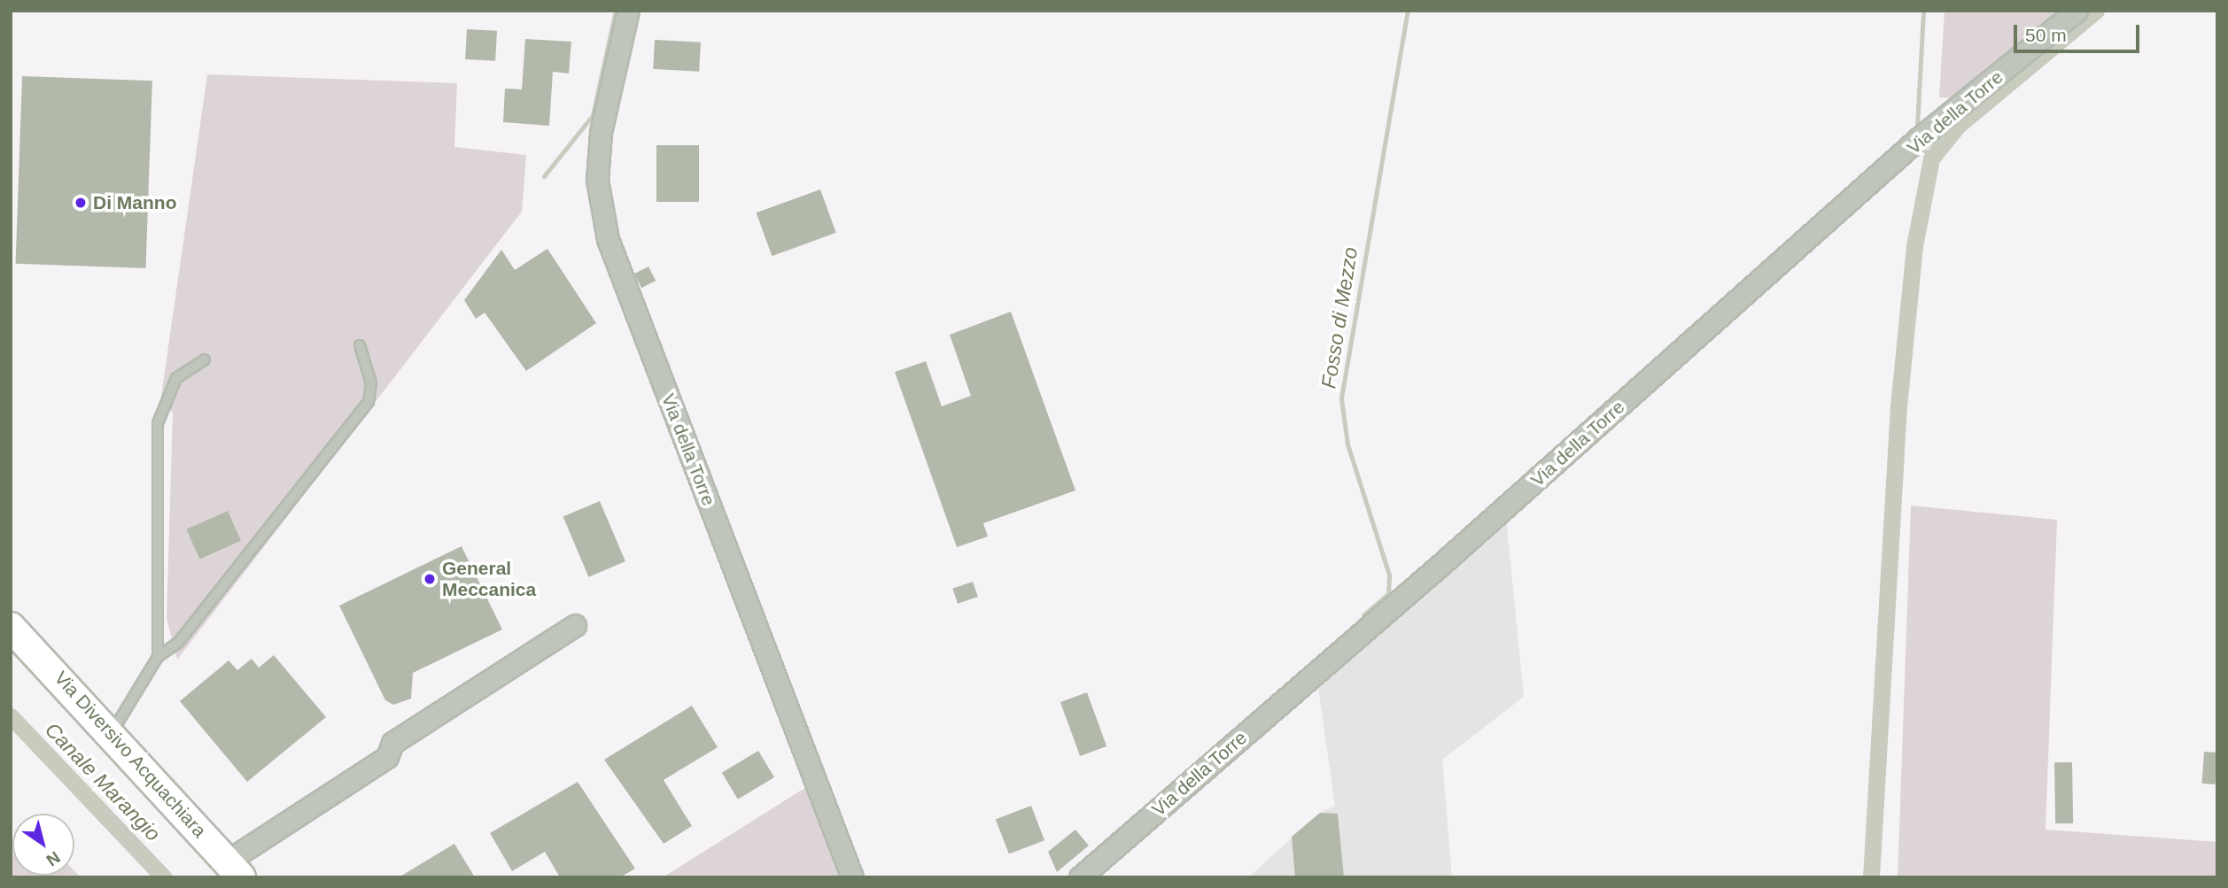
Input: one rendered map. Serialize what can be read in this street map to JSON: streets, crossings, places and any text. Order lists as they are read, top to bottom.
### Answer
{
  "streets": {
    "main road": ["Via Diversivo Acquachiara"],
    "street": ["Via della Torre"]
  },
  "water": ["Fosso di Mezzo", "Canale Marangio"],
  "places": ["Di Manno", "General Meccanica"],
  "scale_bar": "50 m",
  "north": "bottom right"
}
